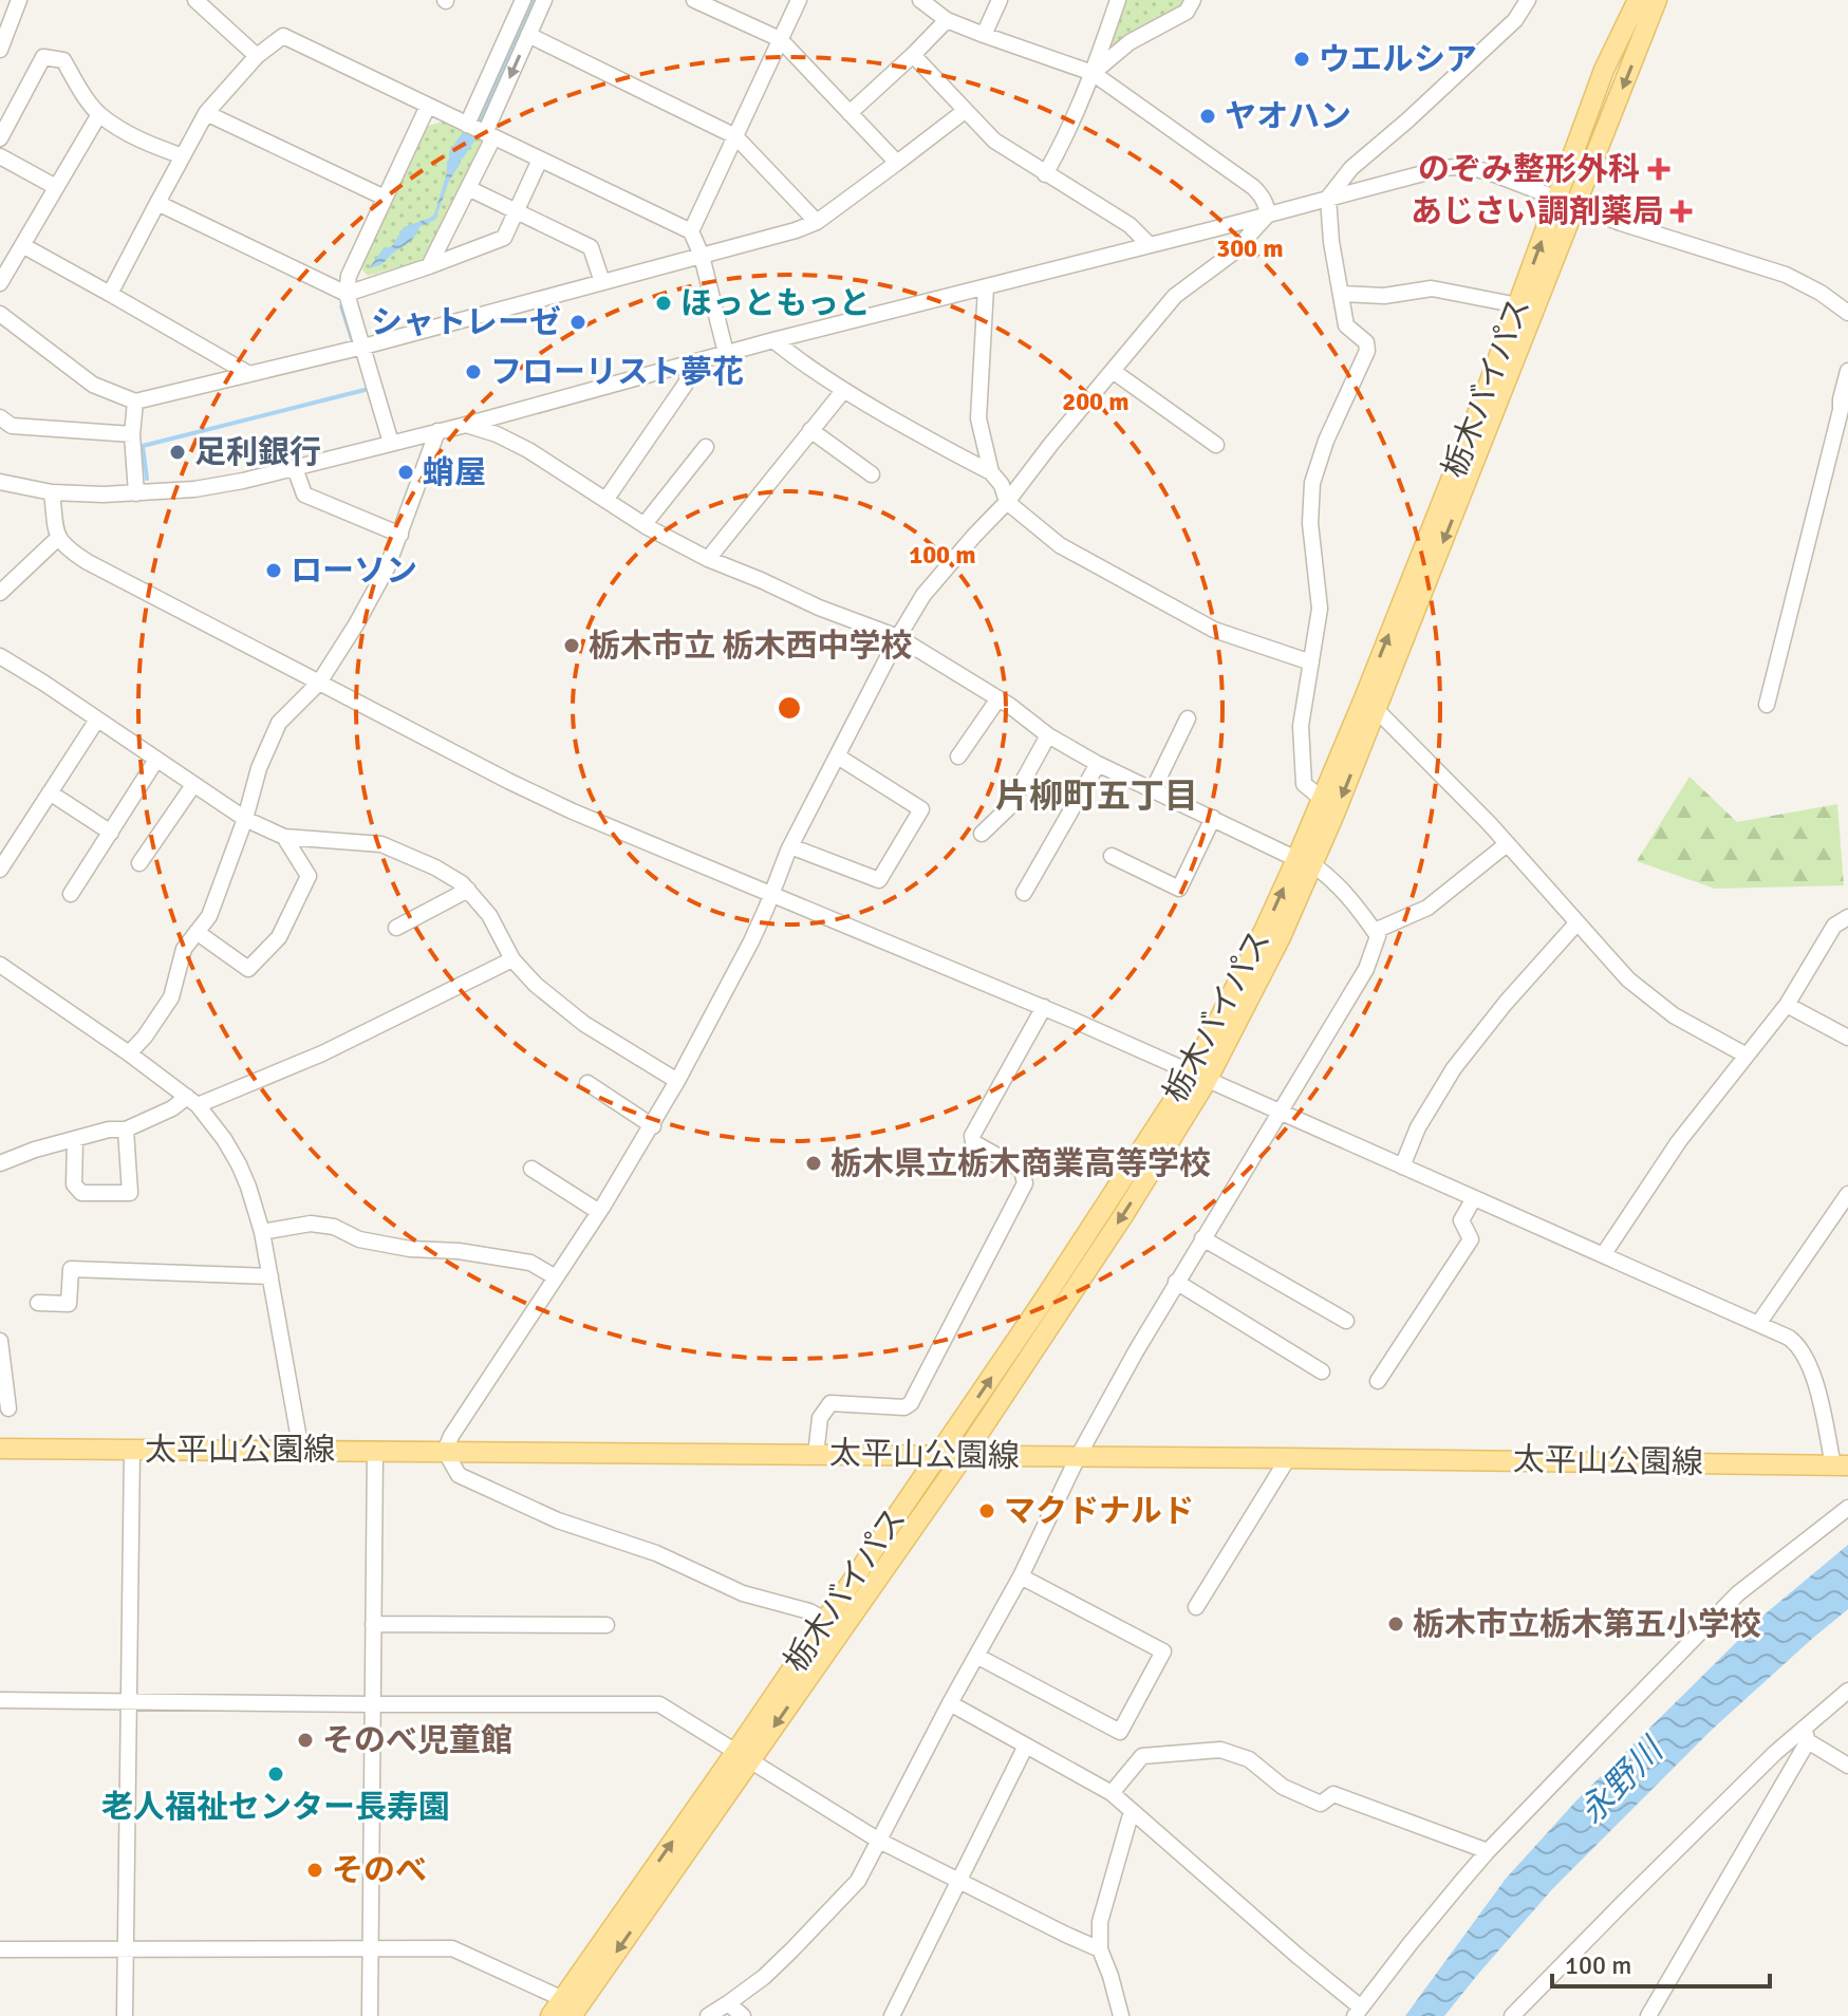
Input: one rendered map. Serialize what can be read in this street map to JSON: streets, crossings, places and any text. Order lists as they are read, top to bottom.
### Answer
{
  "streets": {
    "main road": ["栃木バイパス", "太平山公園線"]
  },
  "crossings": [
    ["栃木バイパス", "太平山公園線"]
  ],
  "districts": ["片柳町五丁目"],
  "water": ["永野川"],
  "places": {
    "other": [
      "ウエルシア",
      "ヤオハン",
      "ほっともっと",
      "シャトレーゼ",
      "フローリスト夢花",
      "足利銀行",
      "蛸屋",
      "ローソン",
      "栃木市立 栃木西中学校",
      "栃木県立栃木商業高等学校",
      "マクドナルド",
      "栃木市立栃木第五小学校",
      "そのべ児童館",
      "老人福祉センター長寿園",
      "そのべ"
    ],
    "health": ["のぞみ整形外科", "あじさい調剤薬局"]
  },
  "scale_bar": "100 m",
  "rings": ["300 m", "200 m", "100 m"]
}
